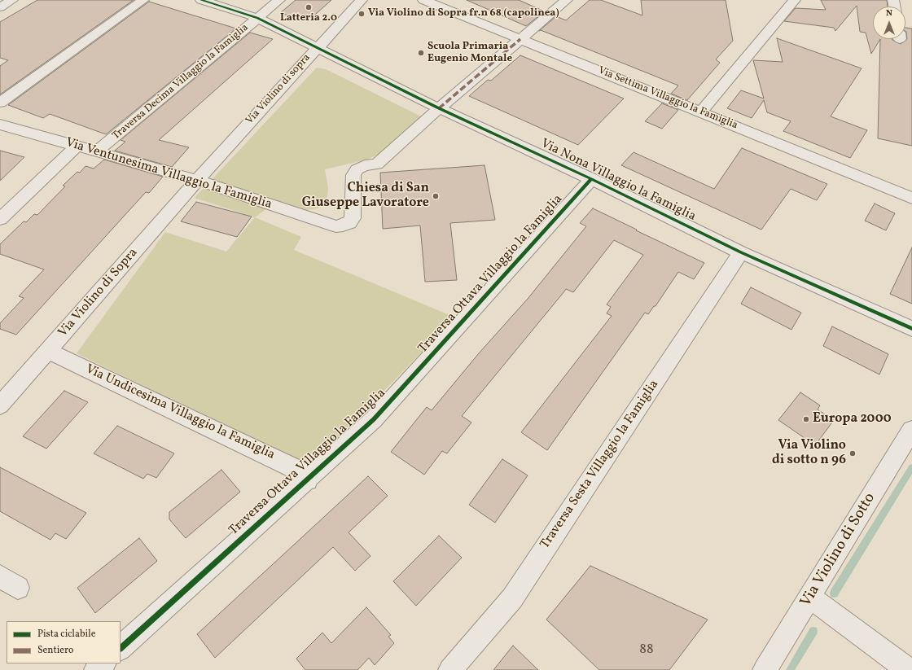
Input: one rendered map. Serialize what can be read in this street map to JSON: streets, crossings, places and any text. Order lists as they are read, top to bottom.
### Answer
{
  "streets": {
    "street": [
      "Traversa Decima Villaggio la Famiglia",
      "Via Violino di sopra",
      "Via Settima Villaggio la Famiglia",
      "Via Ventunesima Villaggio la Famiglia",
      "Via Nona Villaggio la Famiglia",
      "Traversa Ottava Villaggio la Famiglia",
      "Via Violino di Sopra",
      "Via Undicesima Villaggio la Famiglia",
      "Traversa Sesta Villaggio la Famiglia",
      "Via Violino di Sotto"
    ]
  },
  "crossings": [
    ["Traversa Decima Villaggio la Famiglia", "Via Ventunesima Villaggio la Famiglia"],
    ["Traversa Decima Villaggio la Famiglia", "Via Nona Villaggio la Famiglia"],
    ["Via Violino di sopra", "Via Ventunesima Villaggio la Famiglia"],
    ["Via Violino di sopra", "Via Nona Villaggio la Famiglia"],
    ["Via Violino di sopra", "Via Violino di Sopra"],
    ["Via Ventunesima Villaggio la Famiglia", "Via Nona Villaggio la Famiglia"],
    ["Via Ventunesima Villaggio la Famiglia", "Via Violino di Sopra"],
    ["Via Nona Villaggio la Famiglia", "Traversa Ottava Villaggio la Famiglia"],
    ["Via Nona Villaggio la Famiglia", "Traversa Sesta Villaggio la Famiglia"],
    ["Traversa Ottava Villaggio la Famiglia", "Via Undicesima Villaggio la Famiglia"],
    ["Via Violino di Sopra", "Via Undicesima Villaggio la Famiglia"]
  ],
  "places": [
    "Latteria 2.0",
    "Via Violino di Sopra fr.n 68 (capolinea)",
    "Scuola Primaria Eugenio Montale",
    "Chiesa di San Giuseppe Lavoratore",
    "Europa 2000",
    "Via Violino di sotto n 96"
  ],
  "house_numbers": ["88"],
  "legend": ["Pista ciclabile", "Sentiero"],
  "north": "top"
}
